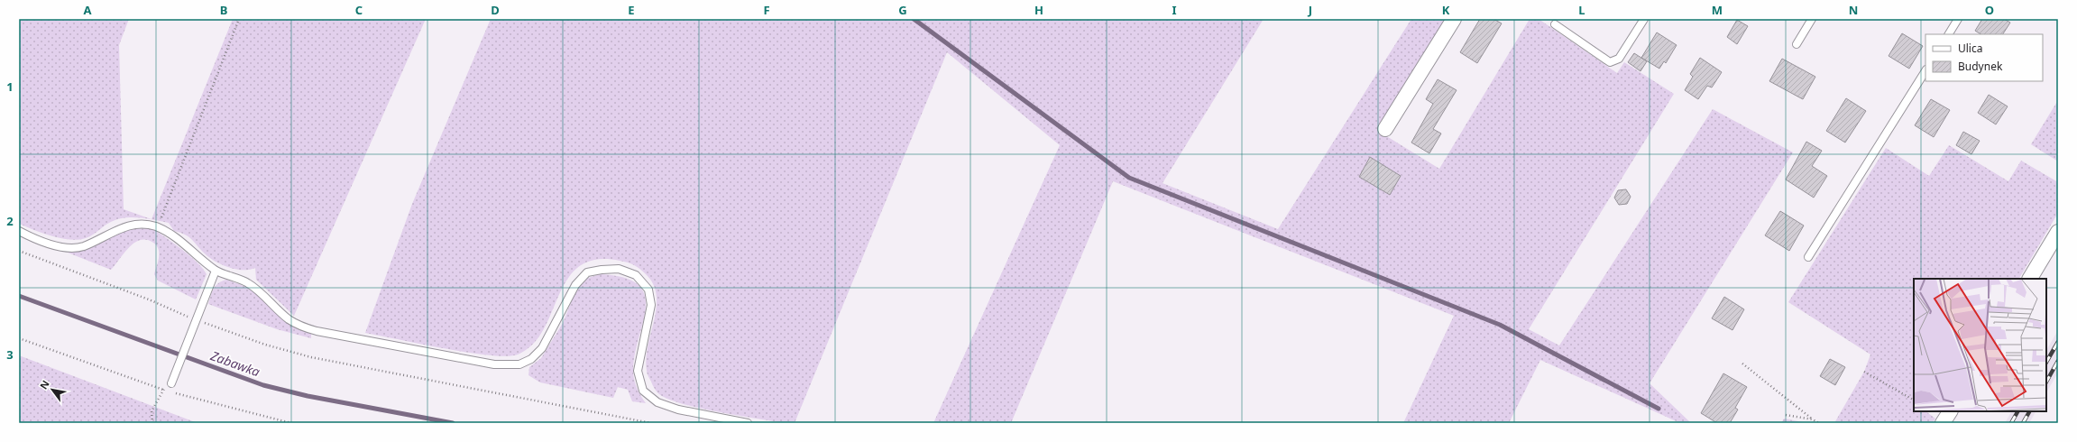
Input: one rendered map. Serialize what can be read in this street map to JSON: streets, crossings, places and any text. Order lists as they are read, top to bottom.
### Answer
{
  "water": ["Zabawka"],
  "legend": ["Ulica", "Budynek"],
  "north": "top left",
  "grid": {
    "columns": [
      "A",
      "B",
      "C",
      "D",
      "E",
      "F",
      "G",
      "H",
      "I",
      "J",
      "K",
      "L",
      "M",
      "N",
      "O"
    ],
    "rows": ["1", "2", "3"]
  }
}
